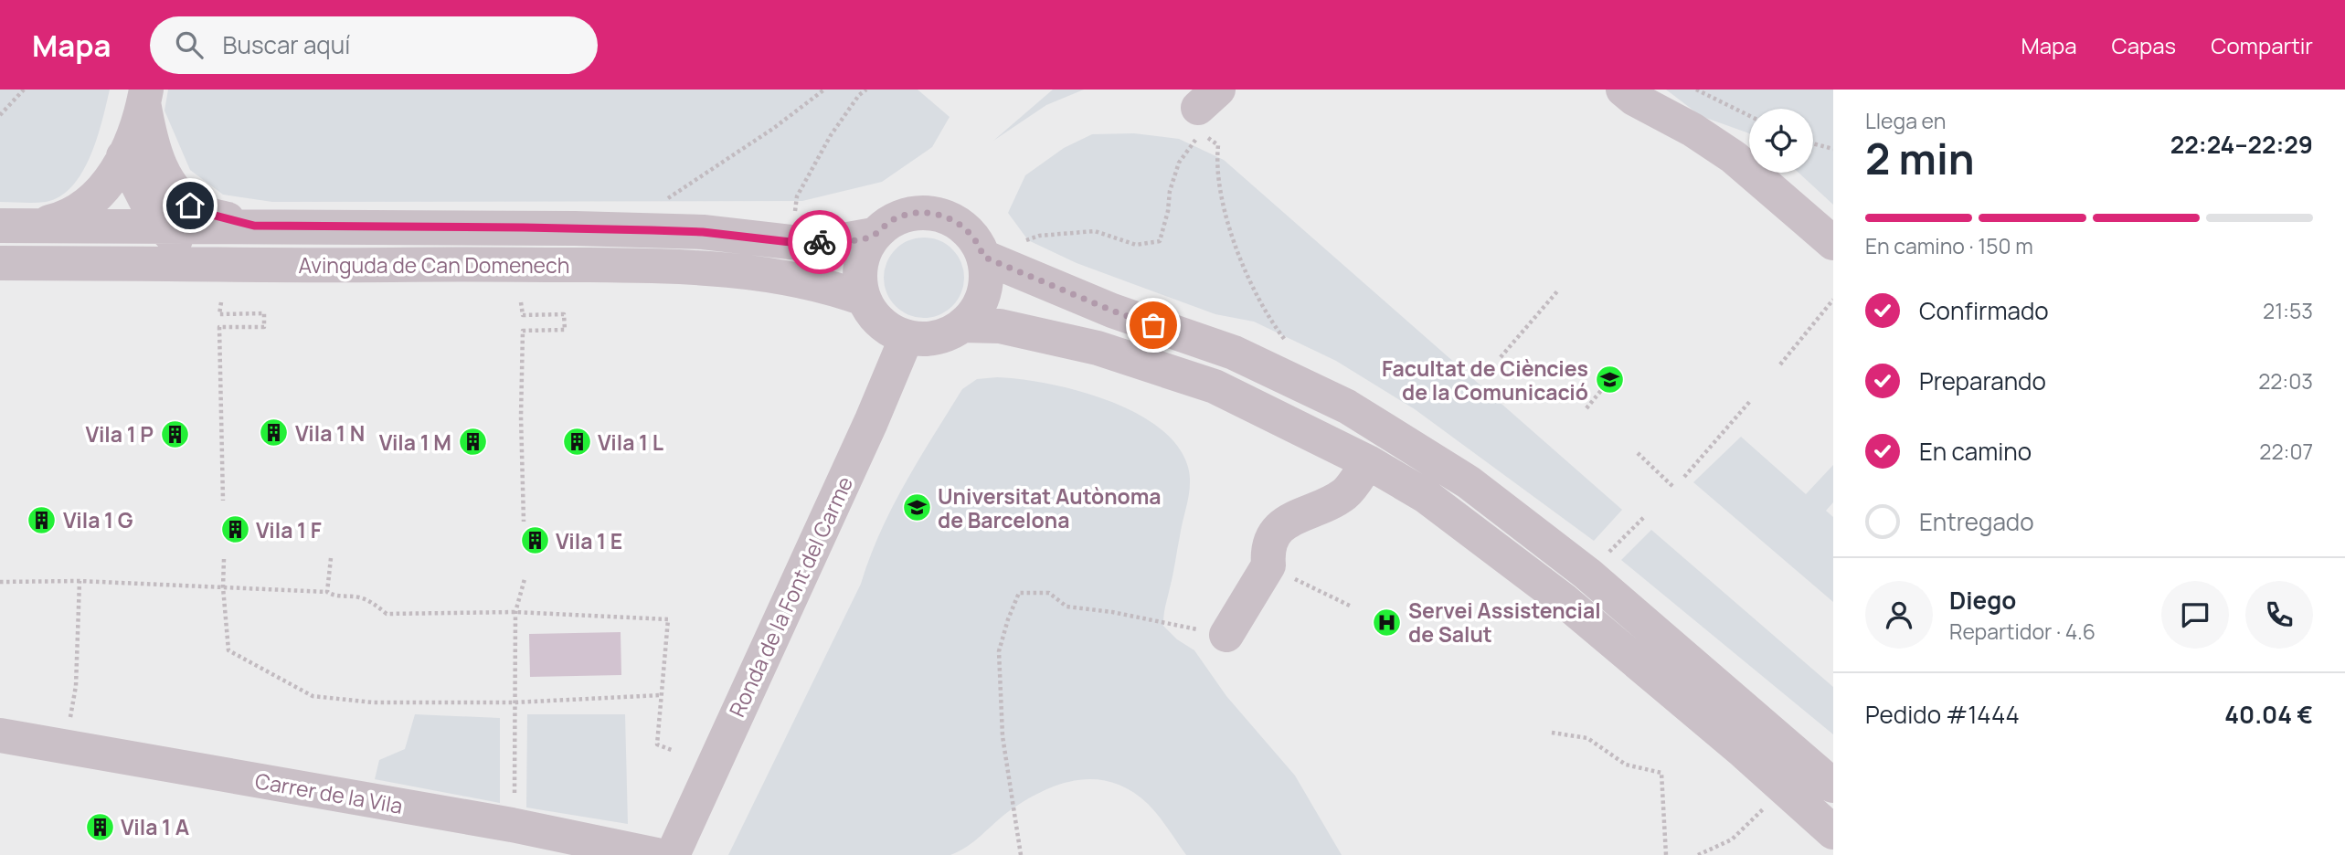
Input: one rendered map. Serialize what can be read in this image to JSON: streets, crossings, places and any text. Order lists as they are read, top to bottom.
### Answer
{
  "streets": {
    "street": ["Avinguda de Can Domenech", "Ronda de la Font del Carme", "Carrer de la Vila"]
  },
  "crossings": [
    ["Avinguda de Can Domenech", "Ronda de la Font del Carme"]
  ],
  "places": {
    "school or university": ["Facultat de Ciències de la Comunicació", "Universitat Autònoma de Barcelona"],
    "building": [
      "Vila 1 N",
      "Vila 1 P",
      "Vila 1 M",
      "Vila 1 L",
      "Vila 1 G",
      "Vila 1 F",
      "Vila 1 E",
      "Vila 1 A"
    ],
    "hospital": ["Servei Assistencial de Salut"]
  },
  "page": {
    "header": "Mapa",
    "search": "Buscar aquí",
    "nav": ["Mapa", "Capas", "Compartir"],
    "heading": ["2 min", "Llega en", "22:24–22:29"],
    "panel": [
      "Diego",
      "Repartidor · 4.6",
      "Pedido #1444",
      "40.04 €"
    ],
    "bar": "En camino · 150 m",
    "list": [
      ["Confirmado", "21:53"],
      ["Preparando", "22:03"],
      ["En camino", "22:07"],
      "Entregado"
    ]
  }
}
